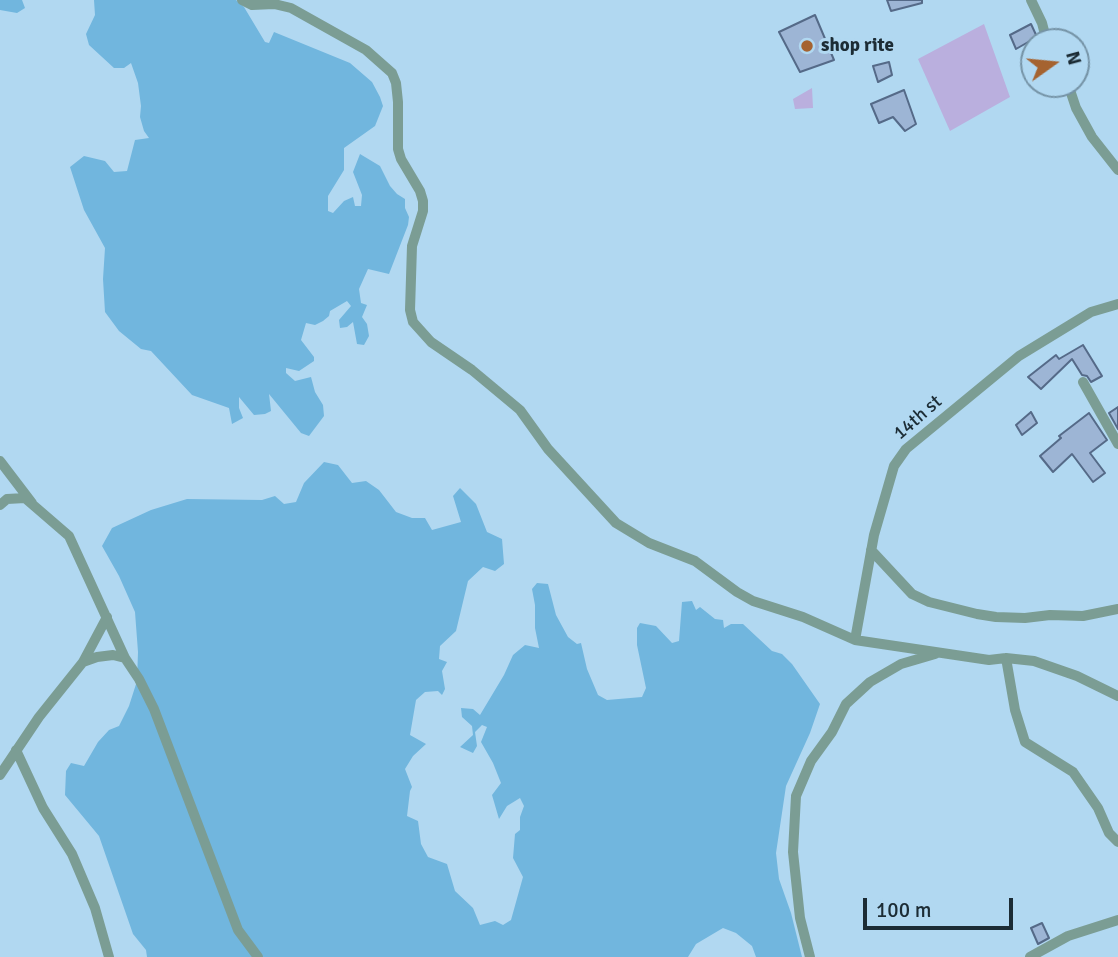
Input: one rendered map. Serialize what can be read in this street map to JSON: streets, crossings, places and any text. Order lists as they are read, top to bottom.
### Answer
{
  "streets": {
    "street": ["14th st"]
  },
  "places": ["shop rite"],
  "scale_bar": "100 m",
  "north": "right"
}
